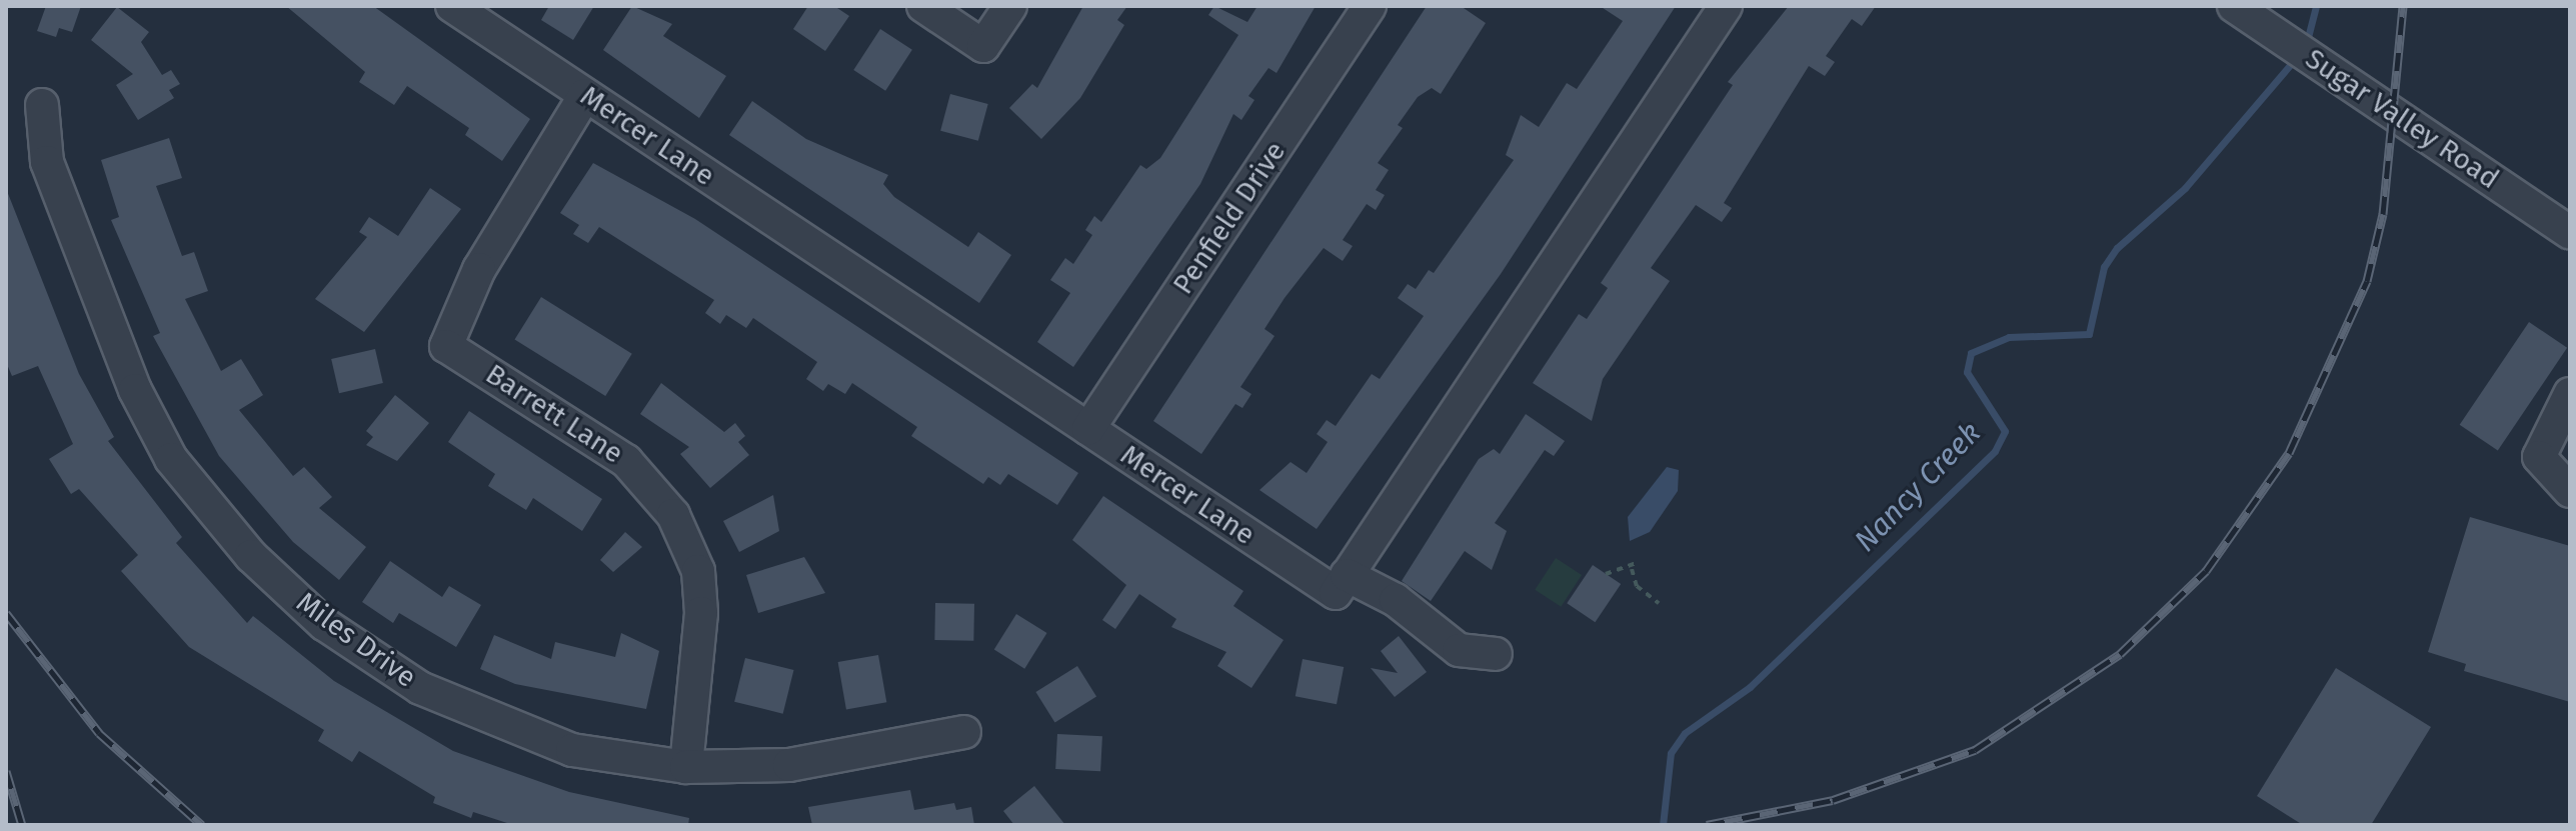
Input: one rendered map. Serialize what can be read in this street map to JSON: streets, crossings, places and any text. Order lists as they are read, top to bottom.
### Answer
{
  "streets": {
    "street": [
      "Sugar Valley Road",
      "Mercer Lane",
      "Penfield Drive",
      "Barrett Lane",
      "Miles Drive"
    ]
  },
  "crossings": [
    ["Mercer Lane", "Penfield Drive"],
    ["Mercer Lane", "Barrett Lane"],
    ["Barrett Lane", "Miles Drive"]
  ],
  "water": ["Nancy Creek"]
}
